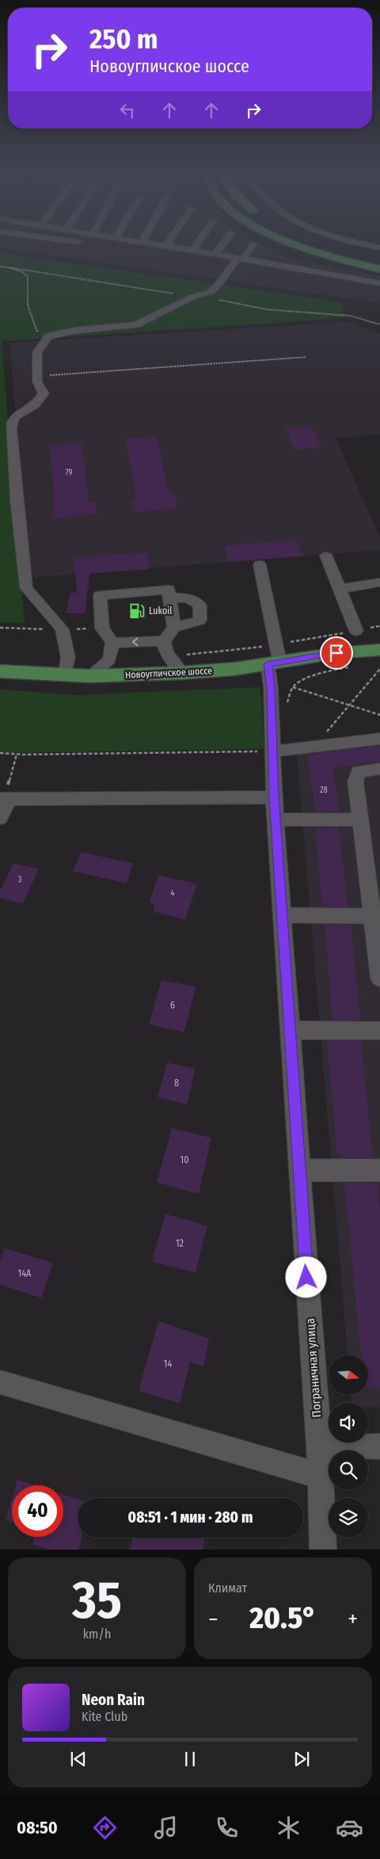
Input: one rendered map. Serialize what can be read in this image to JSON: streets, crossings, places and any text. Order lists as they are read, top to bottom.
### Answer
{
  "streets": {
    "main road": ["Новоугличское шоссе"],
    "street": ["Пограничная улица"]
  },
  "crossings": [
    ["Новоугличское шоссе", "Пограничная улица"]
  ],
  "places": {
    "fuel station": ["Lukoil"]
  },
  "house_numbers": [
    "79",
    "28",
    "3",
    "4",
    "6",
    "8",
    "10",
    "12",
    "14А",
    "14"
  ],
  "north": "right",
  "page": {
    "turn": ["250 m", "Новоугличское шоссе"],
    "limit": "40",
    "trip": "08:51 · 1 мин · 280 m",
    "tile": [
      ["35", "km/h"],
      "Климат"
    ],
    "heat": ["−", "20.5°", "+"],
    "song": ["Neon Rain", "Kite Club"],
    "tabs": "08:50"
  }
}
